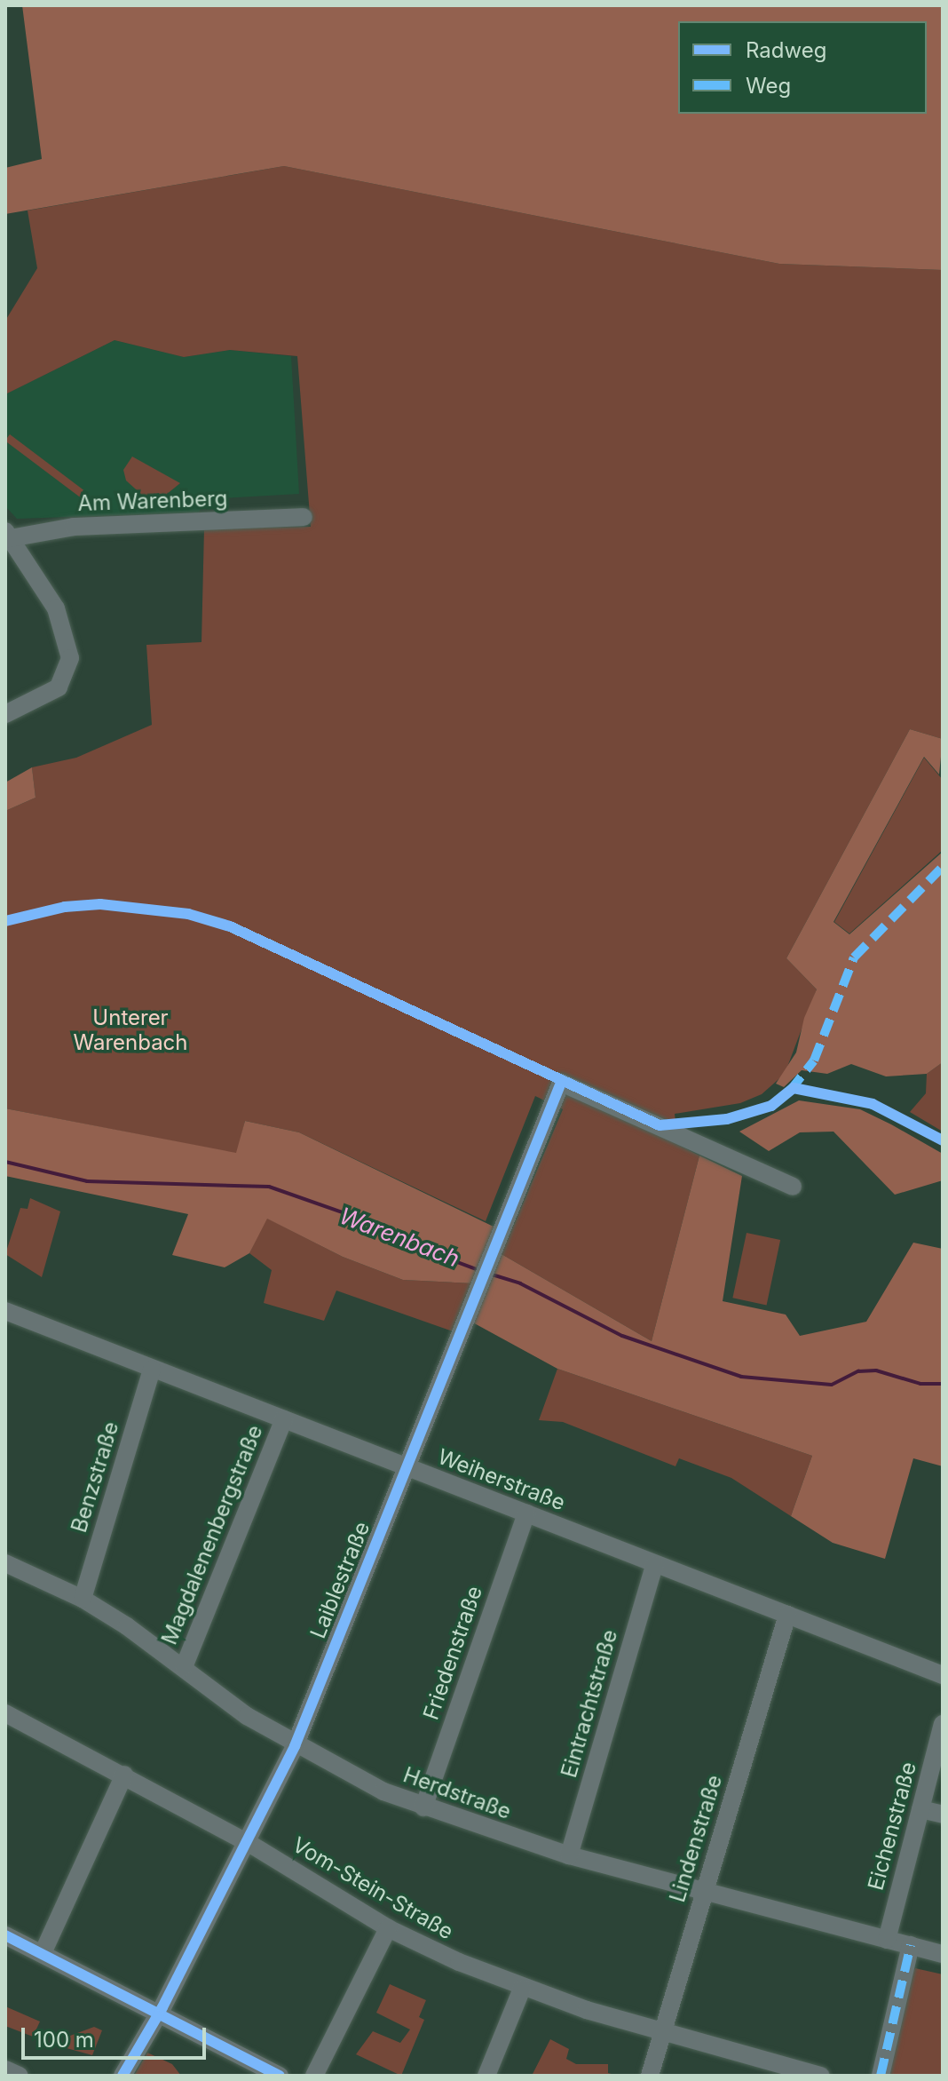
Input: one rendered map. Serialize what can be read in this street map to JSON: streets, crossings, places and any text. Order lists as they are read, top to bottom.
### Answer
{
  "streets": {
    "street": [
      "Am Warenberg",
      "Benzstraße",
      "Weiherstraße",
      "Magdalenenbergstraße",
      "Laiblestraße",
      "Friedenstraße",
      "Eintrachtstraße",
      "Herdstraße",
      "Eichenstraße",
      "Lindenstraße",
      "Vom-Stein-Straße"
    ]
  },
  "crossings": [
    ["Benzstraße", "Weiherstraße"],
    ["Benzstraße", "Herdstraße"],
    ["Weiherstraße", "Magdalenenbergstraße"],
    ["Weiherstraße", "Laiblestraße"],
    ["Weiherstraße", "Friedenstraße"],
    ["Weiherstraße", "Eintrachtstraße"],
    ["Weiherstraße", "Lindenstraße"],
    ["Magdalenenbergstraße", "Herdstraße"],
    ["Laiblestraße", "Herdstraße"],
    ["Laiblestraße", "Vom-Stein-Straße"],
    ["Friedenstraße", "Herdstraße"],
    ["Eintrachtstraße", "Herdstraße"],
    ["Herdstraße", "Eichenstraße"],
    ["Herdstraße", "Lindenstraße"],
    ["Lindenstraße", "Vom-Stein-Straße"]
  ],
  "water": ["Warenbach"],
  "parks": ["Unterer Warenbach"],
  "legend": ["Radweg", "Weg"],
  "scale_bar": "100 m"
}
